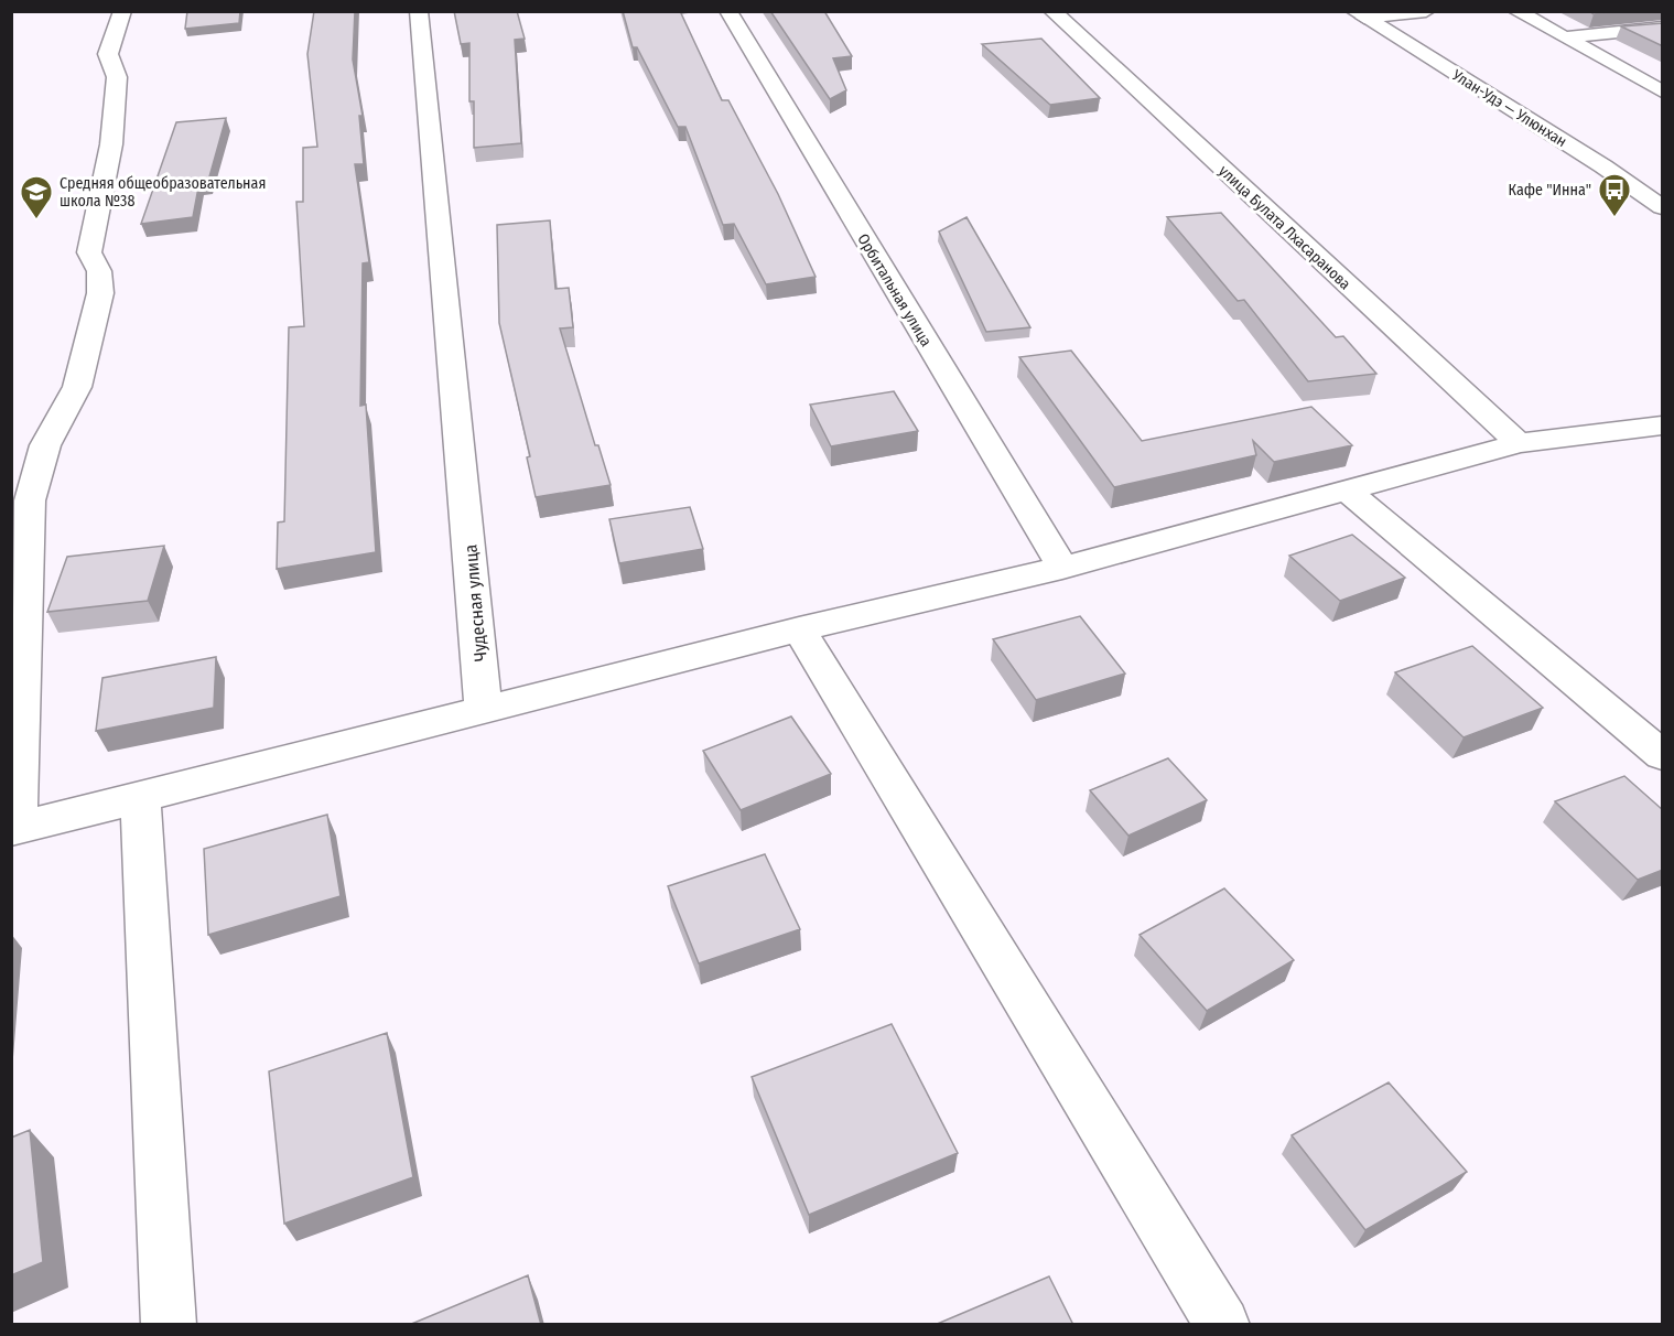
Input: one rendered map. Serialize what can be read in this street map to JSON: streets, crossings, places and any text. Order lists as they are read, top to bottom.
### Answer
{
  "streets": {
    "street": [
      "Улан-Удэ — Улюнхан",
      "улица Булата Лхасаранова",
      "Орбитальная улица",
      "Чудесная улица"
    ]
  },
  "places": {
    "bus stop": ["Кафе \"Инна\""],
    "school or university": ["Средняя общеобразовательная школа №38"]
  }
}
